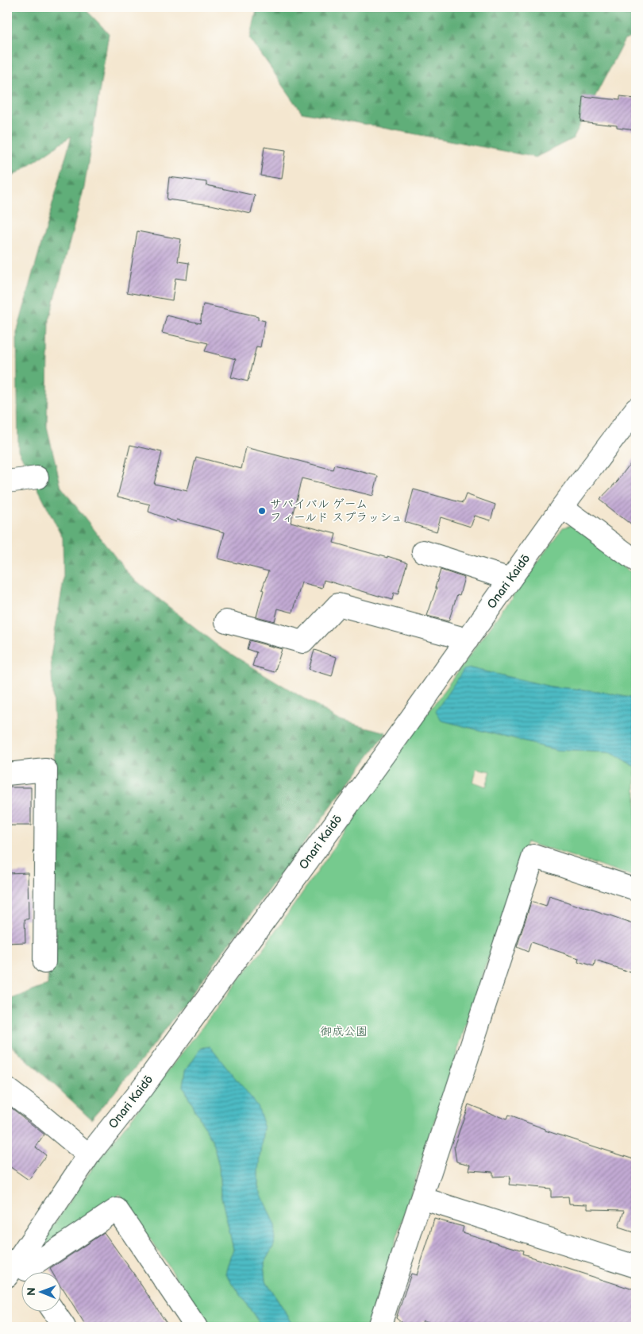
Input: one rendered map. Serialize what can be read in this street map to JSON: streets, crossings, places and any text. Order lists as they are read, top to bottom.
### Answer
{
  "streets": {
    "street": ["Onari Kaidō"]
  },
  "parks": ["御成公園"],
  "places": ["サバイバル ゲーム フィールド スプラッシュ"],
  "north": "left"
}
